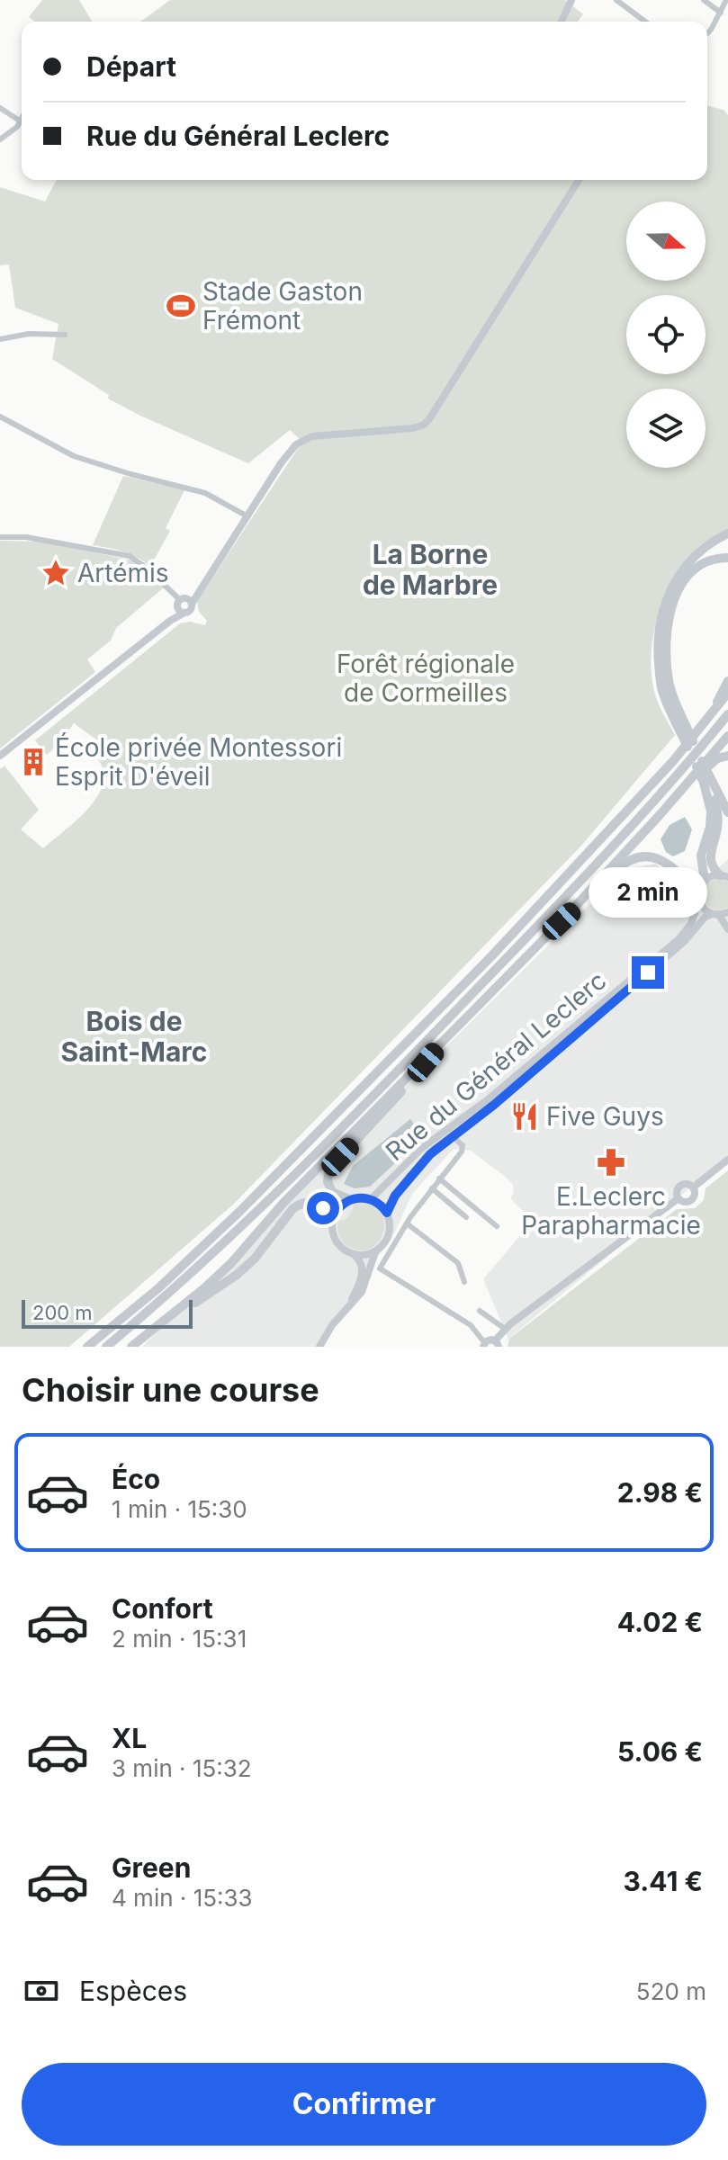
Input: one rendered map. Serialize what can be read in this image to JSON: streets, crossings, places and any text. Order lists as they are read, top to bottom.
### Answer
{
  "streets": {
    "main road": ["Rue du Général Leclerc"]
  },
  "districts": ["La Borne de Marbre", "Bois de Saint-Marc"],
  "parks": ["Forêt régionale de Cormeilles"],
  "places": {
    "sports": ["Stade Gaston Frémont"],
    "place": ["Artémis"],
    "building": ["École privée Montessori Esprit D'éveil"],
    "restaurant": ["Five Guys"],
    "pharmacy": ["E.Leclerc Parapharmacie"]
  },
  "scale_bar": "200 m",
  "north": "right",
  "page": {
    "banner": ["Départ", "Rue du Général Leclerc"],
    "bubble": "2 min",
    "scale": "200 m",
    "heading": "Choisir une course",
    "list": [
      {
        "name": "Éco",
        "note": "1 min · 15:30",
        "value": "2.98 €"
      },
      {
        "name": "Confort",
        "note": "2 min · 15:31",
        "value": "4.02 €"
      },
      {
        "name": "XL",
        "note": "3 min · 15:32",
        "value": "5.06 €"
      },
      {
        "name": "Green",
        "note": "4 min · 15:33",
        "value": "3.41 €"
      }
    ],
    "pay": ["Espèces", "520 m"],
    "buttons": "Confirmer"
  }
}
